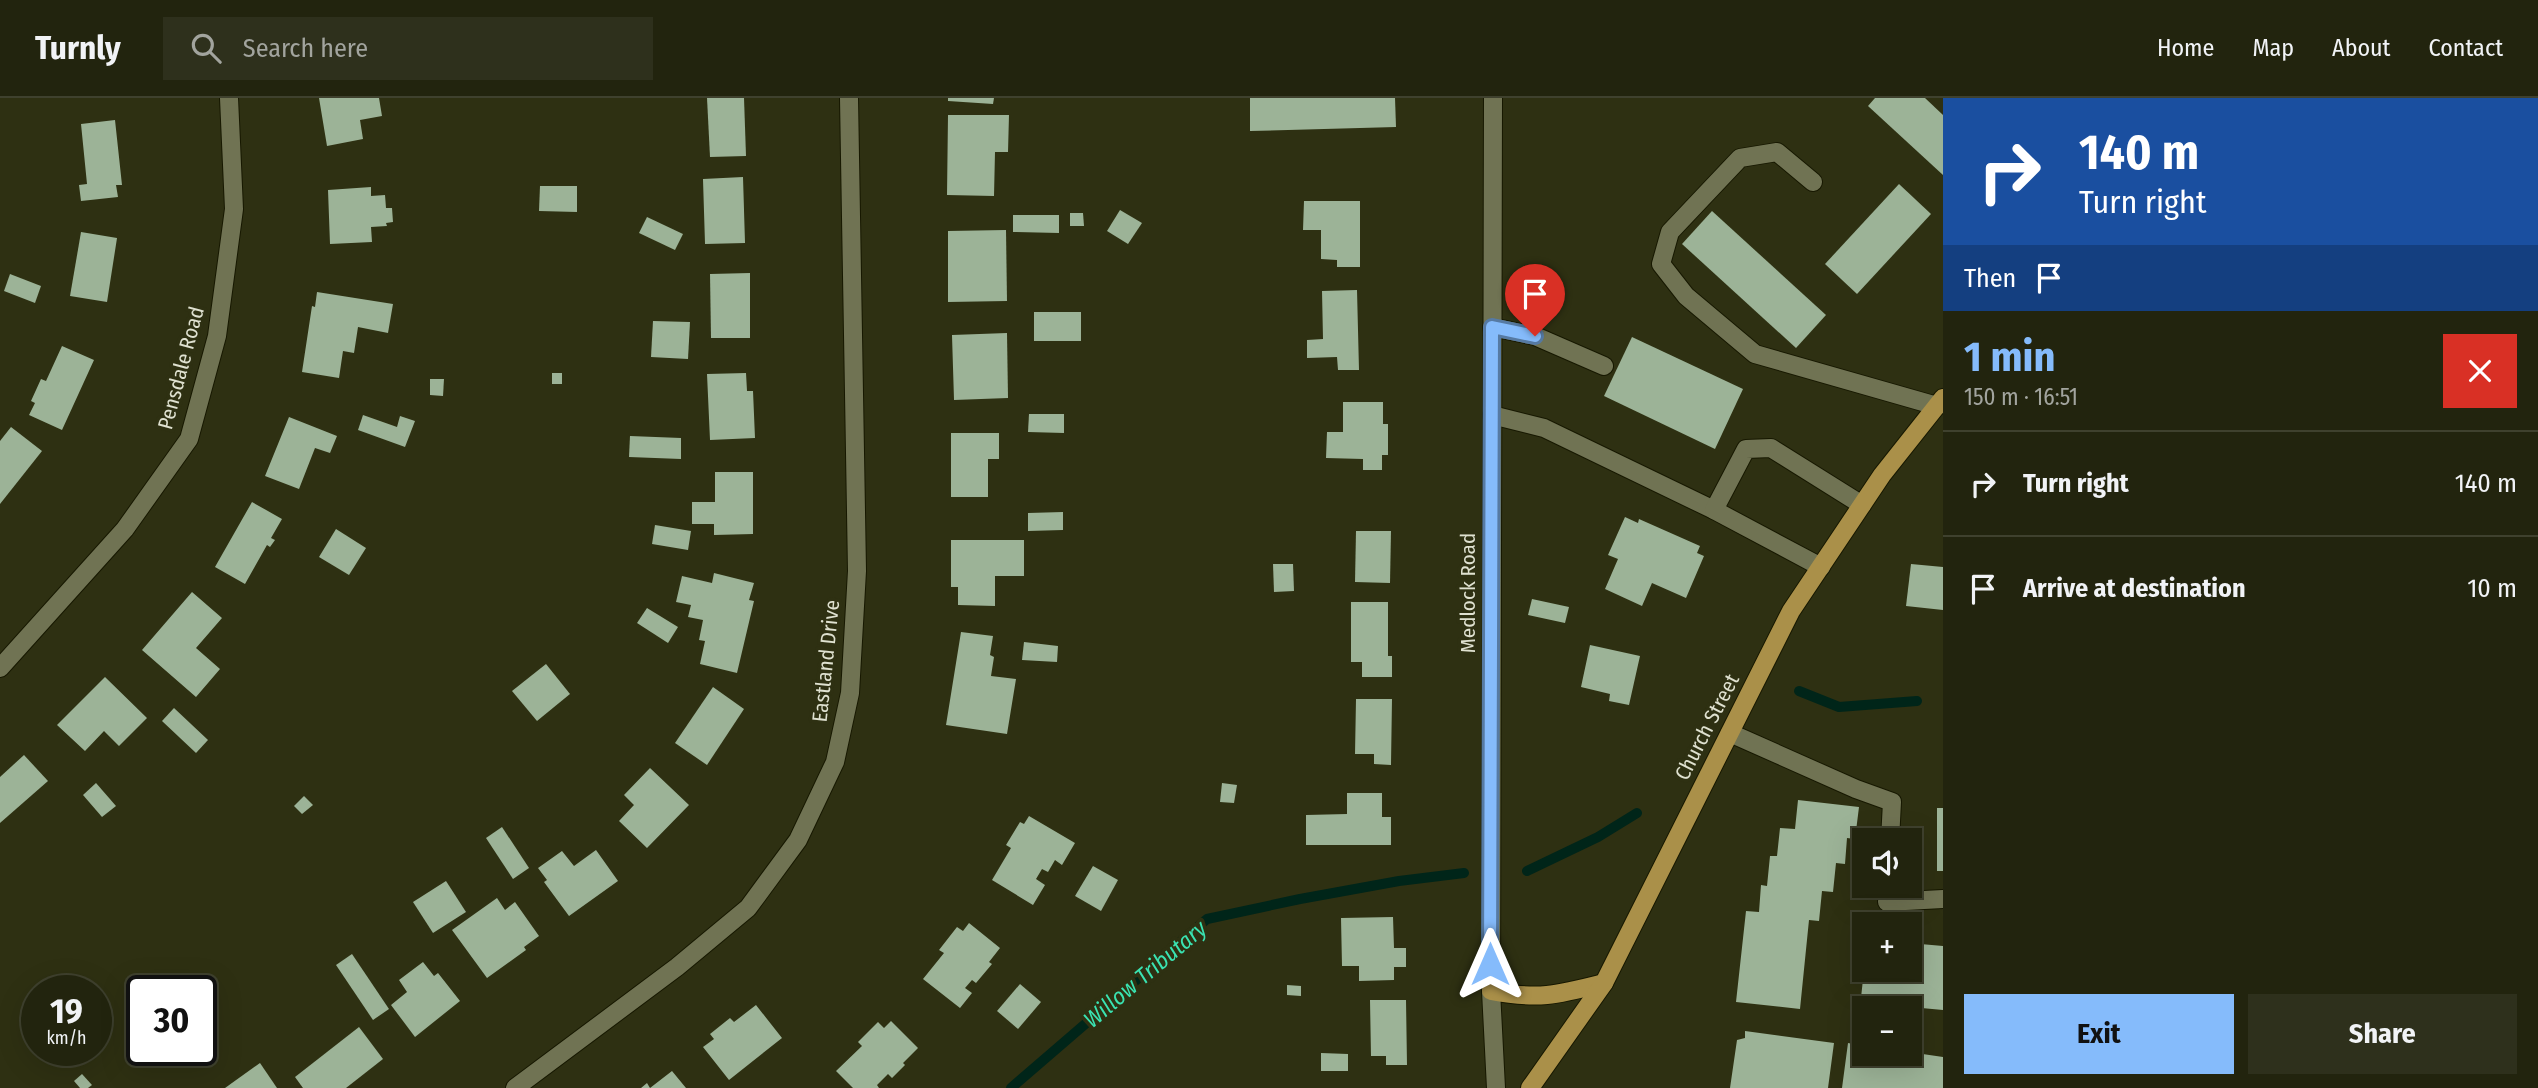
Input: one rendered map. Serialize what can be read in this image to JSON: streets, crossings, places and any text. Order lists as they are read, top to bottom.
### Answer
{
  "streets": {
    "main road": ["Church Street"],
    "street": ["Pensdale Road", "Medlock Road", "Eastland Drive"]
  },
  "water": ["Willow Tributary"],
  "page": {
    "header": "Turnly",
    "search": "Search here",
    "nav": [
      "Home",
      "Map",
      "About",
      "Contact"
    ],
    "turn": ["140 m", "Turn right"],
    "then": "Then",
    "heading": ["1 min", "150 m · 16:51"],
    "list": [
      {
        "name": "Turn right",
        "value": "140 m"
      },
      {
        "name": "Arrive at destination",
        "value": "10 m"
      }
    ],
    "map_buttons": ["+", "−"],
    "speed": "19 km/h",
    "limit": "30",
    "buttons": ["Exit", "Share"]
  }
}
